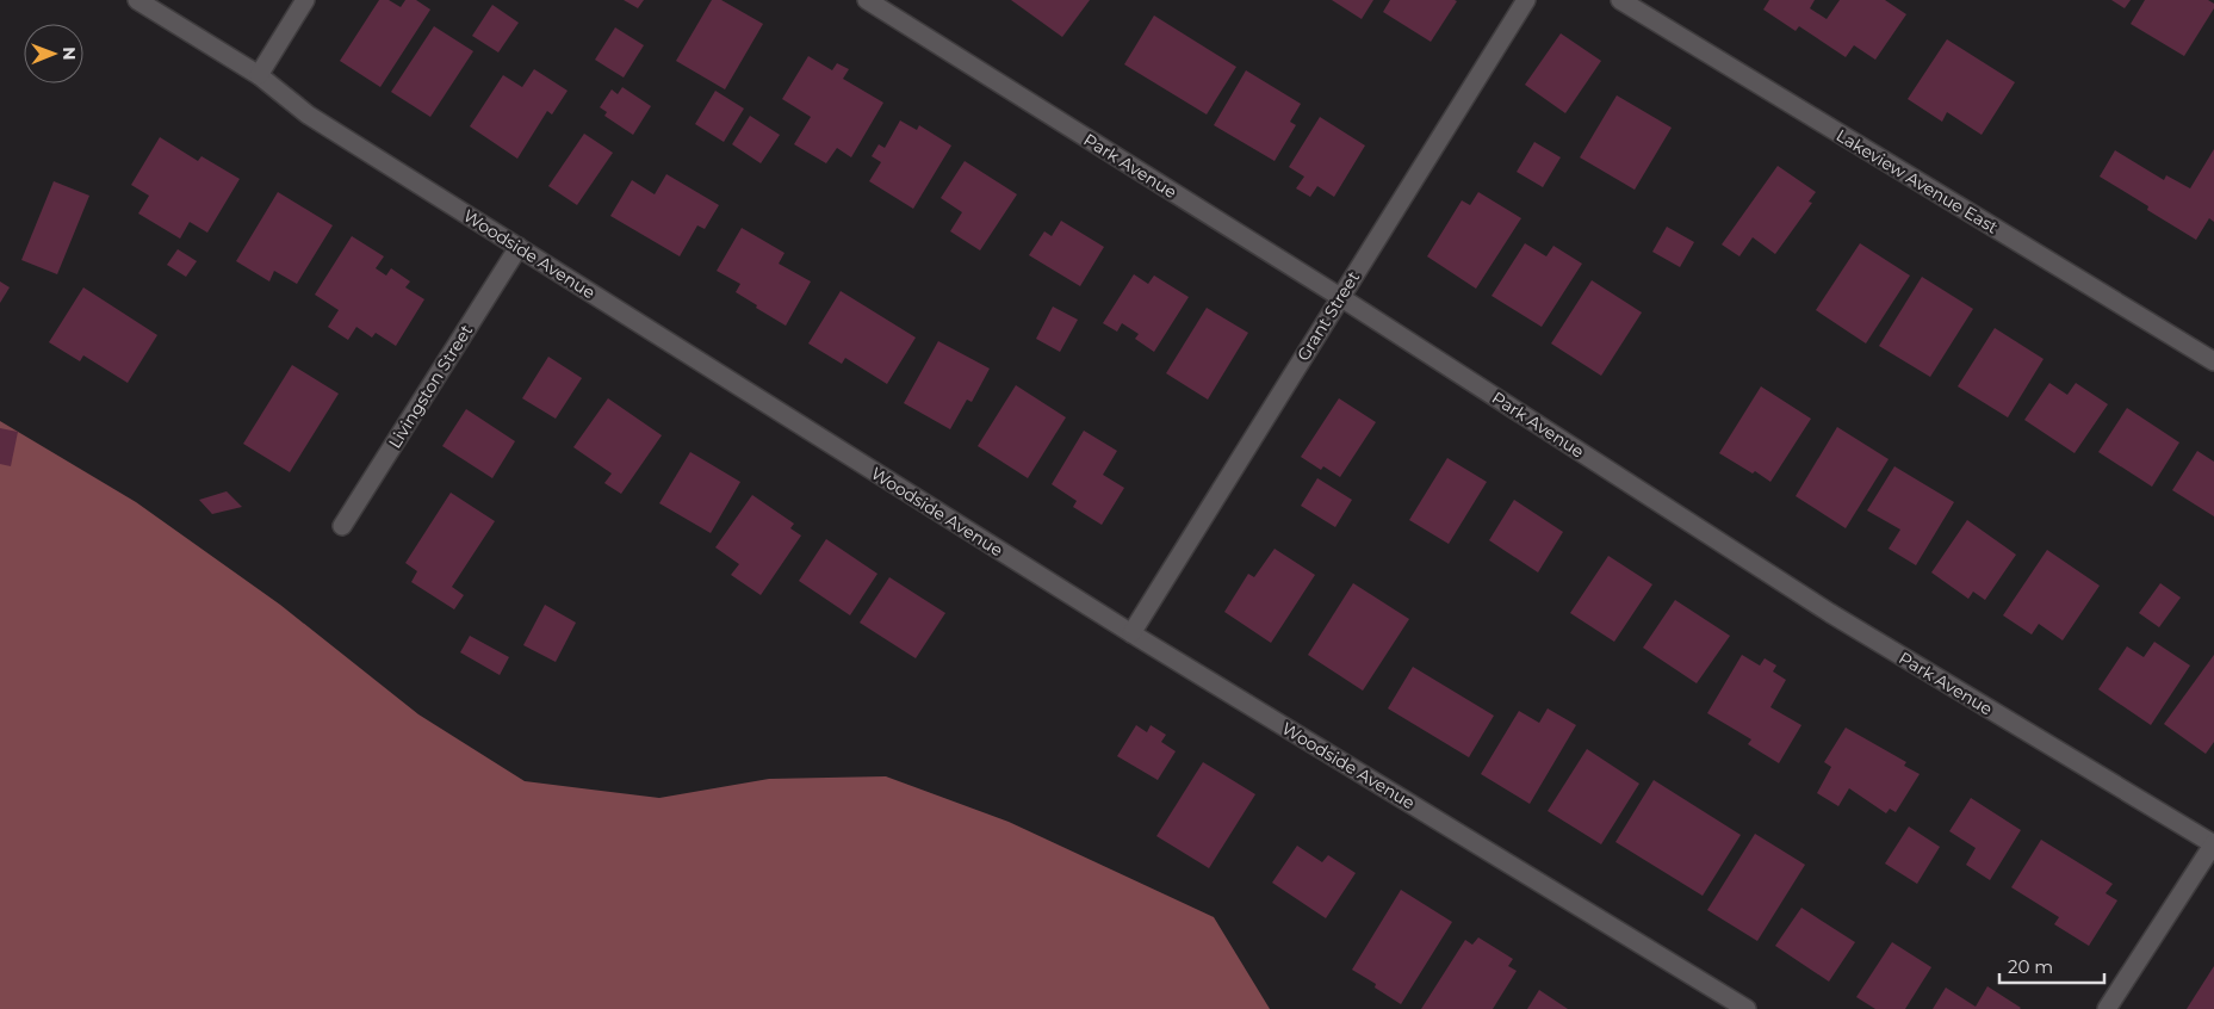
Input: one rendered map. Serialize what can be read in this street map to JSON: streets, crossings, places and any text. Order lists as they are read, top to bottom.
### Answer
{
  "streets": {
    "street": [
      "Park Avenue",
      "Lakeview Avenue East",
      "Woodside Avenue",
      "Grant Street",
      "Livingston Street"
    ]
  },
  "crossings": [
    ["Park Avenue", "Grant Street"],
    ["Woodside Avenue", "Grant Street"],
    ["Woodside Avenue", "Livingston Street"]
  ],
  "scale_bar": "20 m",
  "north": "right"
}
